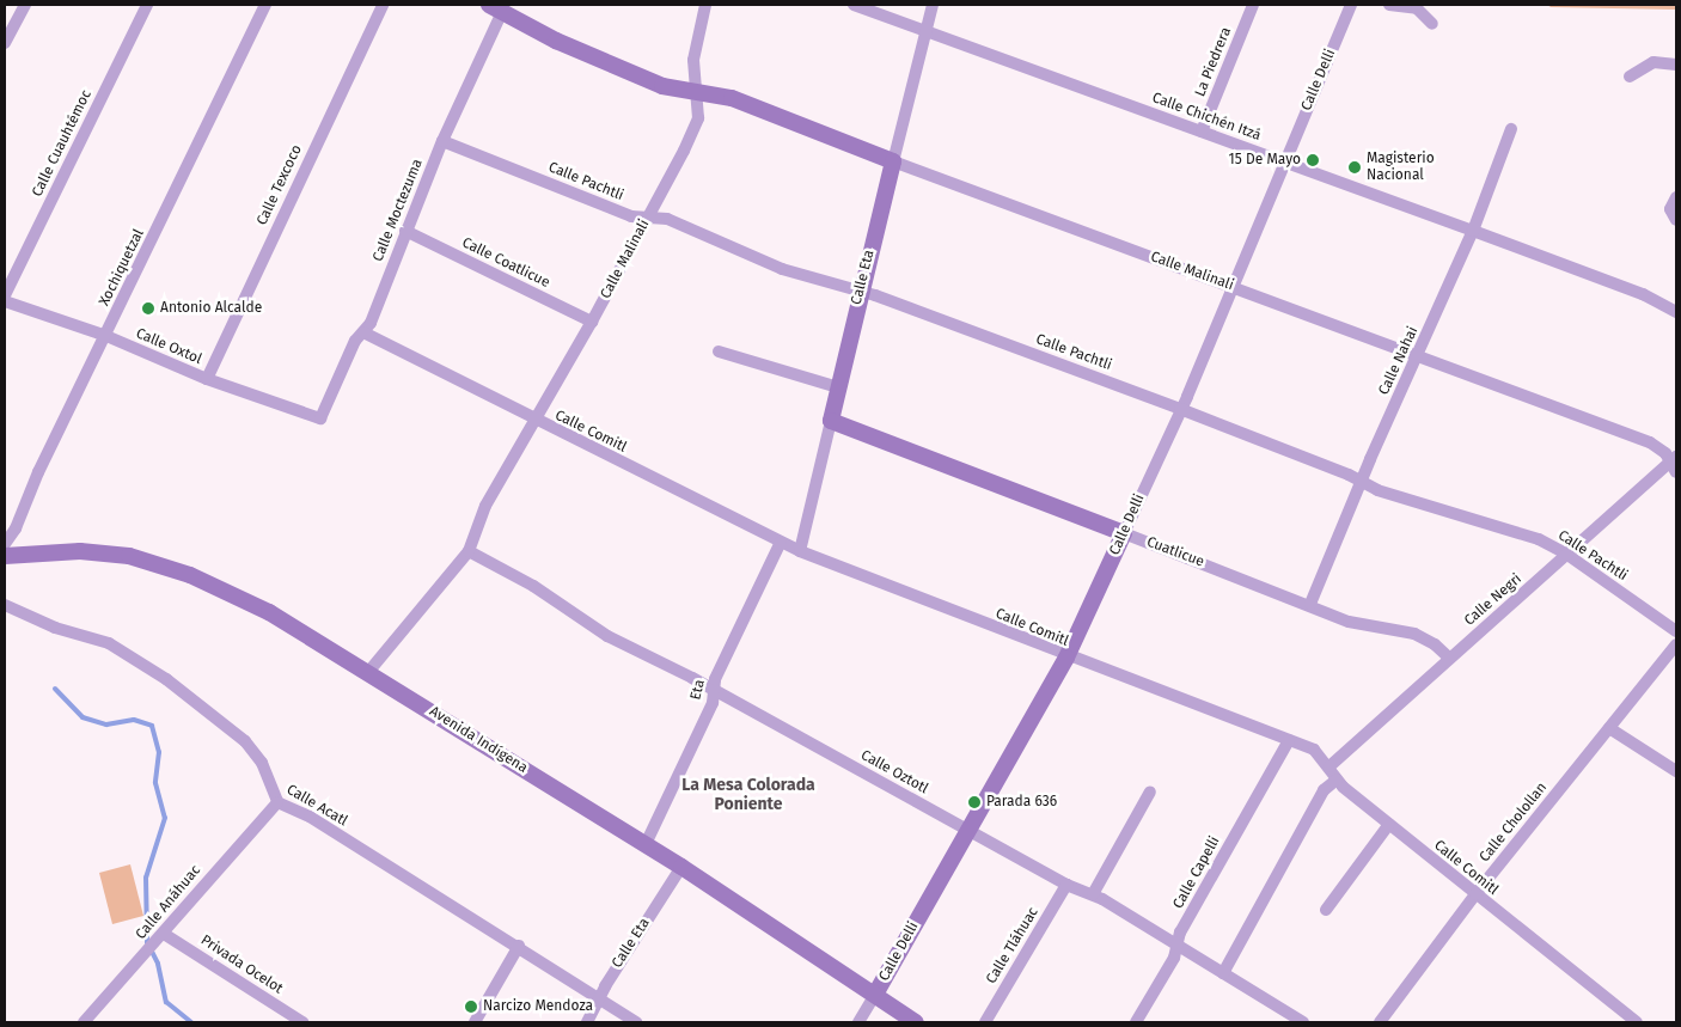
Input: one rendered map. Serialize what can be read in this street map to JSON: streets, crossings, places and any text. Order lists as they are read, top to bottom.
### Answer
{
  "streets": {
    "street": [
      "La Piedrera",
      "Calle Delli",
      "Calle Chichén Itzá",
      "Calle Cuauhtémoc",
      "Calle Pachtli",
      "Calle Texcoco",
      "Calle Moctezuma",
      "Calle Malinali",
      "Calle Coatlicue",
      "Xochiquetzal",
      "Calle Eta",
      "Calle Oxtol",
      "Calle Nahai",
      "Calle Comitl",
      "Cuatlicue",
      "Calle Negri",
      "Eta",
      "Avenida Indígena",
      "Calle Oztotl",
      "Calle Acatl",
      "Calle Cholollan",
      "Calle Capelli",
      "Calle Anáhuac",
      "Calle Tláhuac",
      "Privada Ocelot"
    ]
  },
  "crossings": [
    ["La Piedrera", "Calle Chichén Itzá"],
    ["Calle Delli", "Calle Chichén Itzá"],
    ["Calle Delli", "Calle Pachtli"],
    ["Calle Delli", "Calle Malinali"],
    ["Calle Delli", "Calle Comitl"],
    ["Calle Delli", "Cuatlicue"],
    ["Calle Delli", "Avenida Indígena"],
    ["Calle Delli", "Calle Oztotl"],
    ["Calle Chichén Itzá", "Calle Eta"],
    ["Calle Chichén Itzá", "Calle Nahai"],
    ["Calle Pachtli", "Calle Moctezuma"],
    ["Calle Pachtli", "Calle Malinali"],
    ["Calle Pachtli", "Calle Eta"],
    ["Calle Pachtli", "Calle Nahai"],
    ["Calle Pachtli", "Calle Negri"],
    ["Calle Texcoco", "Calle Oxtol"],
    ["Calle Moctezuma", "Calle Malinali"],
    ["Calle Moctezuma", "Calle Coatlicue"],
    ["Calle Moctezuma", "Calle Oxtol"],
    ["Calle Moctezuma", "Calle Comitl"],
    ["Calle Malinali", "Calle Coatlicue"],
    ["Calle Malinali", "Calle Eta"],
    ["Calle Malinali", "Calle Nahai"],
    ["Calle Malinali", "Calle Comitl"],
    ["Calle Malinali", "Calle Negri"],
    ["Calle Malinali", "Calle Oztotl"],
    ["Xochiquetzal", "Calle Oxtol"],
    ["Calle Eta", "Calle Comitl"],
    ["Calle Eta", "Cuatlicue"],
    ["Calle Eta", "Avenida Indígena"],
    ["Calle Eta", "Calle Acatl"],
    ["Calle Nahai", "Cuatlicue"],
    ["Calle Comitl", "Calle Negri"],
    ["Calle Comitl", "Eta"],
    ["Calle Comitl", "Calle Cholollan"],
    ["Calle Comitl", "Calle Capelli"],
    ["Cuatlicue", "Calle Negri"],
    ["Eta", "Avenida Indígena"],
    ["Eta", "Calle Oztotl"],
    ["Calle Oztotl", "Calle Capelli"],
    ["Calle Oztotl", "Calle Tláhuac"],
    ["Calle Acatl", "Calle Anáhuac"],
    ["Calle Anáhuac", "Privada Ocelot"]
  ],
  "districts": ["La Mesa Colorada Poniente"],
  "places": [
    "15 De Mayo",
    "Magisterio Nacional",
    "Antonio Alcalde",
    "Parada 636",
    "Narcizo Mendoza"
  ]
}
